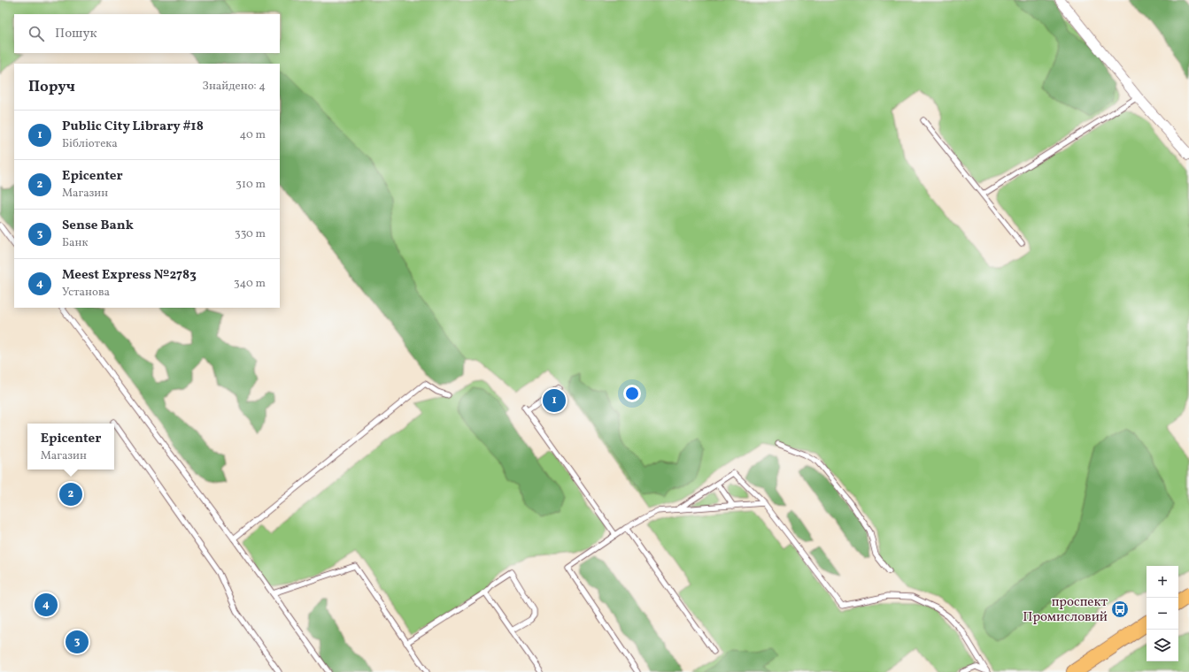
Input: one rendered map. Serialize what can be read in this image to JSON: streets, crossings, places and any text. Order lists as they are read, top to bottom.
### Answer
{
  "places": {
    "bus stop": ["проспект Промисловий"]
  },
  "page": {
    "search": "Пошук",
    "heading": ["Поруч", "Знайдено: 4"],
    "list": [
      {
        "mark": "1",
        "name": "Public City Library #18",
        "note": "Бібліотека",
        "value": "40 m"
      },
      {
        "mark": "2",
        "name": "Epicenter",
        "note": "Магазин",
        "value": "310 m"
      },
      {
        "mark": "3",
        "name": "Sense Bank",
        "note": "Банк",
        "value": "330 m"
      },
      {
        "mark": "4",
        "name": "Meest Express №2783",
        "note": "Установа",
        "value": "340 m"
      }
    ],
    "pins": [
      "1",
      "2",
      "4",
      "3"
    ],
    "popup": ["Epicenter", "Магазин"],
    "map_buttons": ["+", "−"]
  }
}
